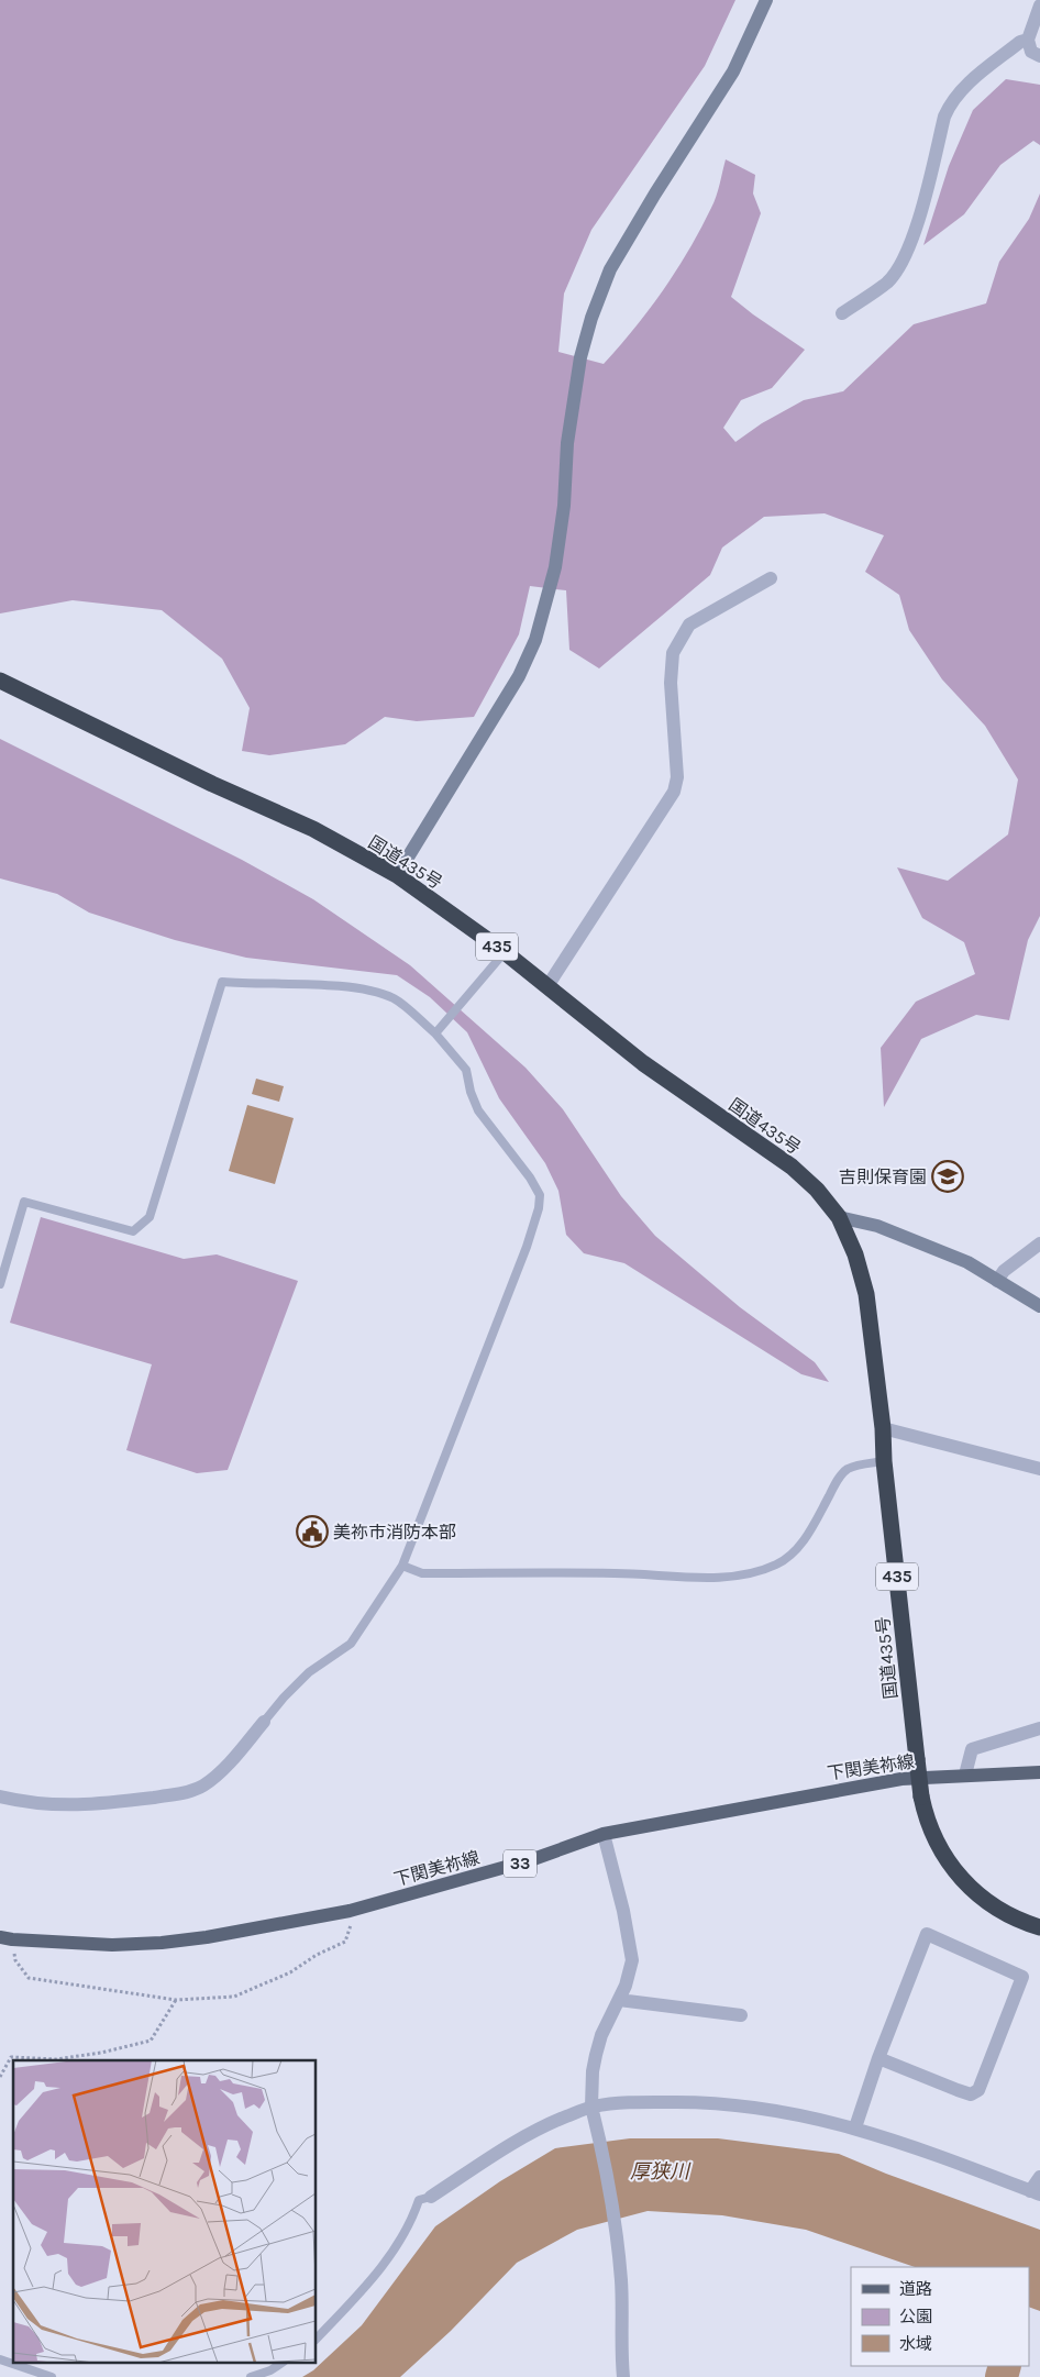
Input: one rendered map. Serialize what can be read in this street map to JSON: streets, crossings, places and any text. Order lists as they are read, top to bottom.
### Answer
{
  "streets": {
    "highway": ["国道435号", "435"],
    "main road": ["下関美祢線", "33"]
  },
  "water": ["厚狭川"],
  "places": {
    "school or university": ["吉則保育園"],
    "public building": ["美祢市消防本部"]
  },
  "legend": ["道路", "公園", "水域"]
}
